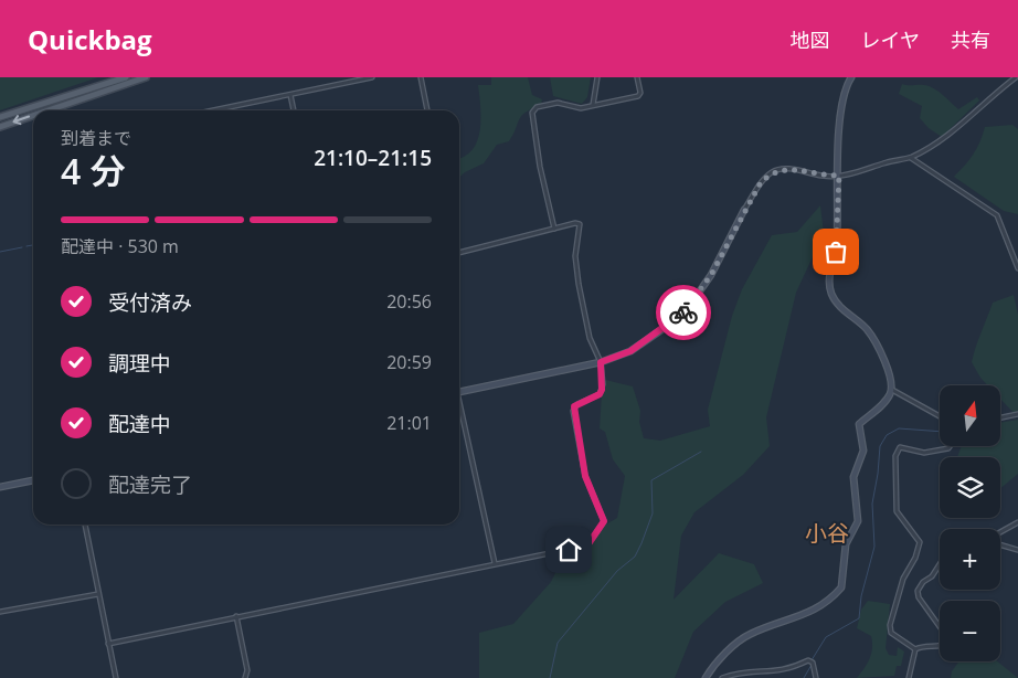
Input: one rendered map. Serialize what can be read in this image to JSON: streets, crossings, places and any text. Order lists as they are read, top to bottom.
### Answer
{
  "districts": ["小谷"],
  "north": "top",
  "page": {
    "header": "Quickbag",
    "nav": ["地図", "レイヤ", "共有"],
    "heading": ["4 分", "到着まで", "21:10–21:15"],
    "bar": "配達中 · 530 m",
    "list": [
      ["受付済み", "20:56"],
      ["調理中", "20:59"],
      ["配達中", "21:01"],
      "配達完了"
    ],
    "map_buttons": ["+", "−"]
  }
}
